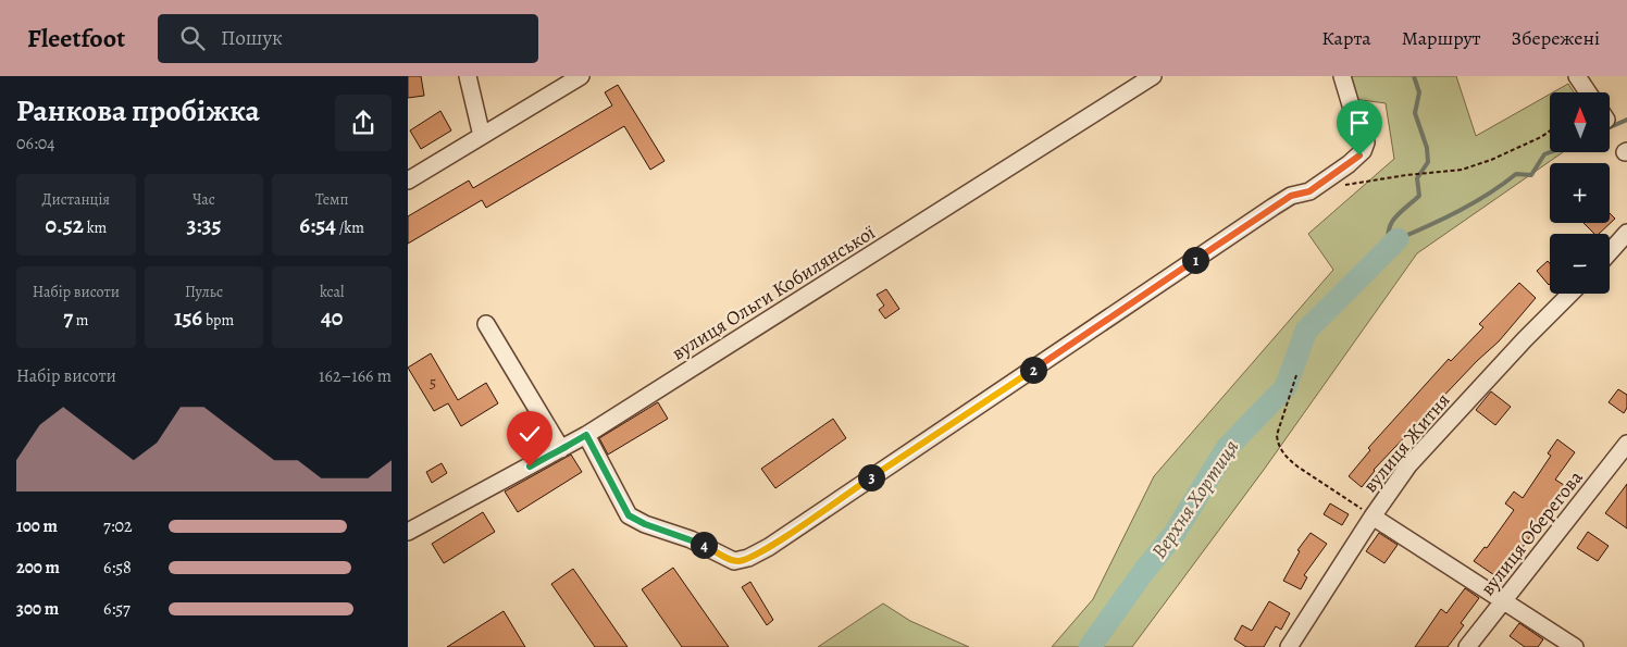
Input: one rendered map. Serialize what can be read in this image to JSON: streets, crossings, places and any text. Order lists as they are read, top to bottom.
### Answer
{
  "streets": {
    "street": ["вулиця Ольги Кобилянської", "вулиця Житня", "вулиця Оберегова"]
  },
  "water": ["Верхня Хортиця"],
  "house_numbers": ["5"],
  "north": "top",
  "page": {
    "header": "Fleetfoot",
    "search": "Пошук",
    "nav": ["Карта", "Маршрут", "Збережені"],
    "heading": ["Ранкова пробіжка", "06:04"],
    "map_buttons": ["+", "−"],
    "stats": [
      ["Дистанція", "0.52 km"],
      ["Час", "3:35"],
      ["Темп", "6:54 /km"],
      ["Набір висоти", "7 m"],
      ["Пульс", "156 bpm"],
      ["kcal", "40"]
    ],
    "pins": [
      "1",
      "2",
      "3",
      "4"
    ],
    "chart": ["Набір висоти", "162–166 m"],
    "list": [
      {
        "name": "100 m",
        "note": "7:02"
      },
      {
        "name": "200 m",
        "note": "6:58"
      },
      {
        "name": "300 m",
        "note": "6:57"
      }
    ]
  }
}
